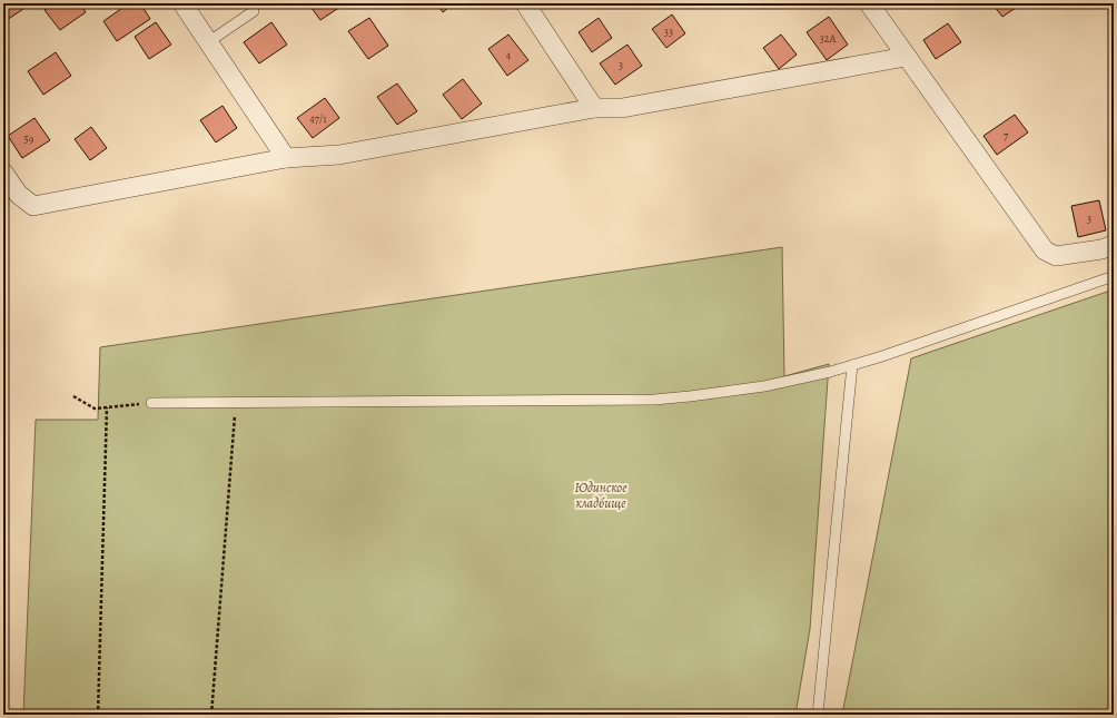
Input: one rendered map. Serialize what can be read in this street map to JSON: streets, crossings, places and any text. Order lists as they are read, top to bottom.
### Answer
{
  "parks": ["Юдинское кладбище"],
  "house_numbers": [
    "33",
    "32А",
    "4",
    "3",
    "47/1",
    "7",
    "59",
    "3"
  ]
}
